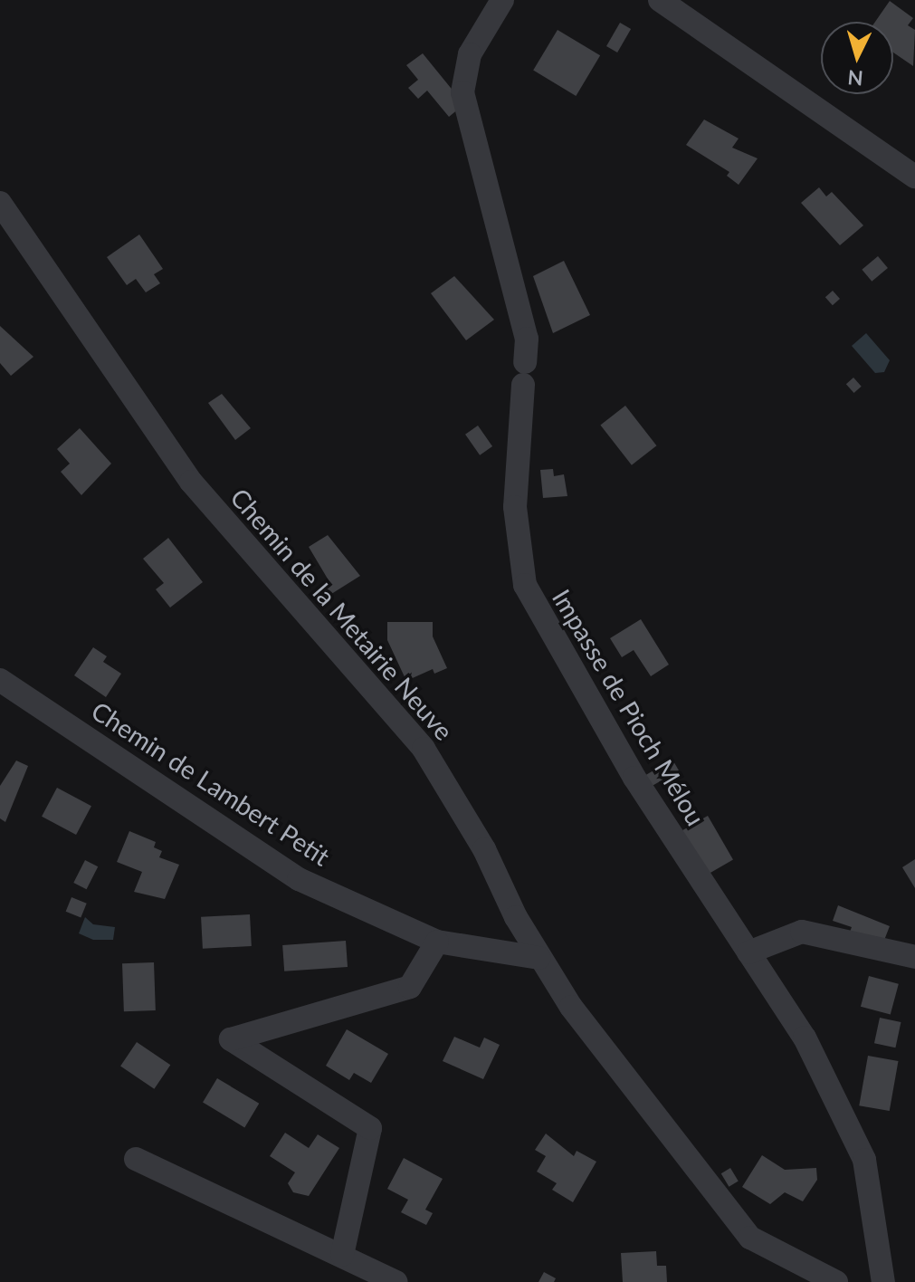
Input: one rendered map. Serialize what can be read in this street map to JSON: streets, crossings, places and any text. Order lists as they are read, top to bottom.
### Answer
{
  "streets": {
    "street": ["Chemin de la Metairie Neuve", "Impasse de Pioch Mélou", "Chemin de Lambert Petit"]
  },
  "crossings": [
    ["Chemin de la Metairie Neuve", "Chemin de Lambert Petit"]
  ],
  "north": "bottom"
}
